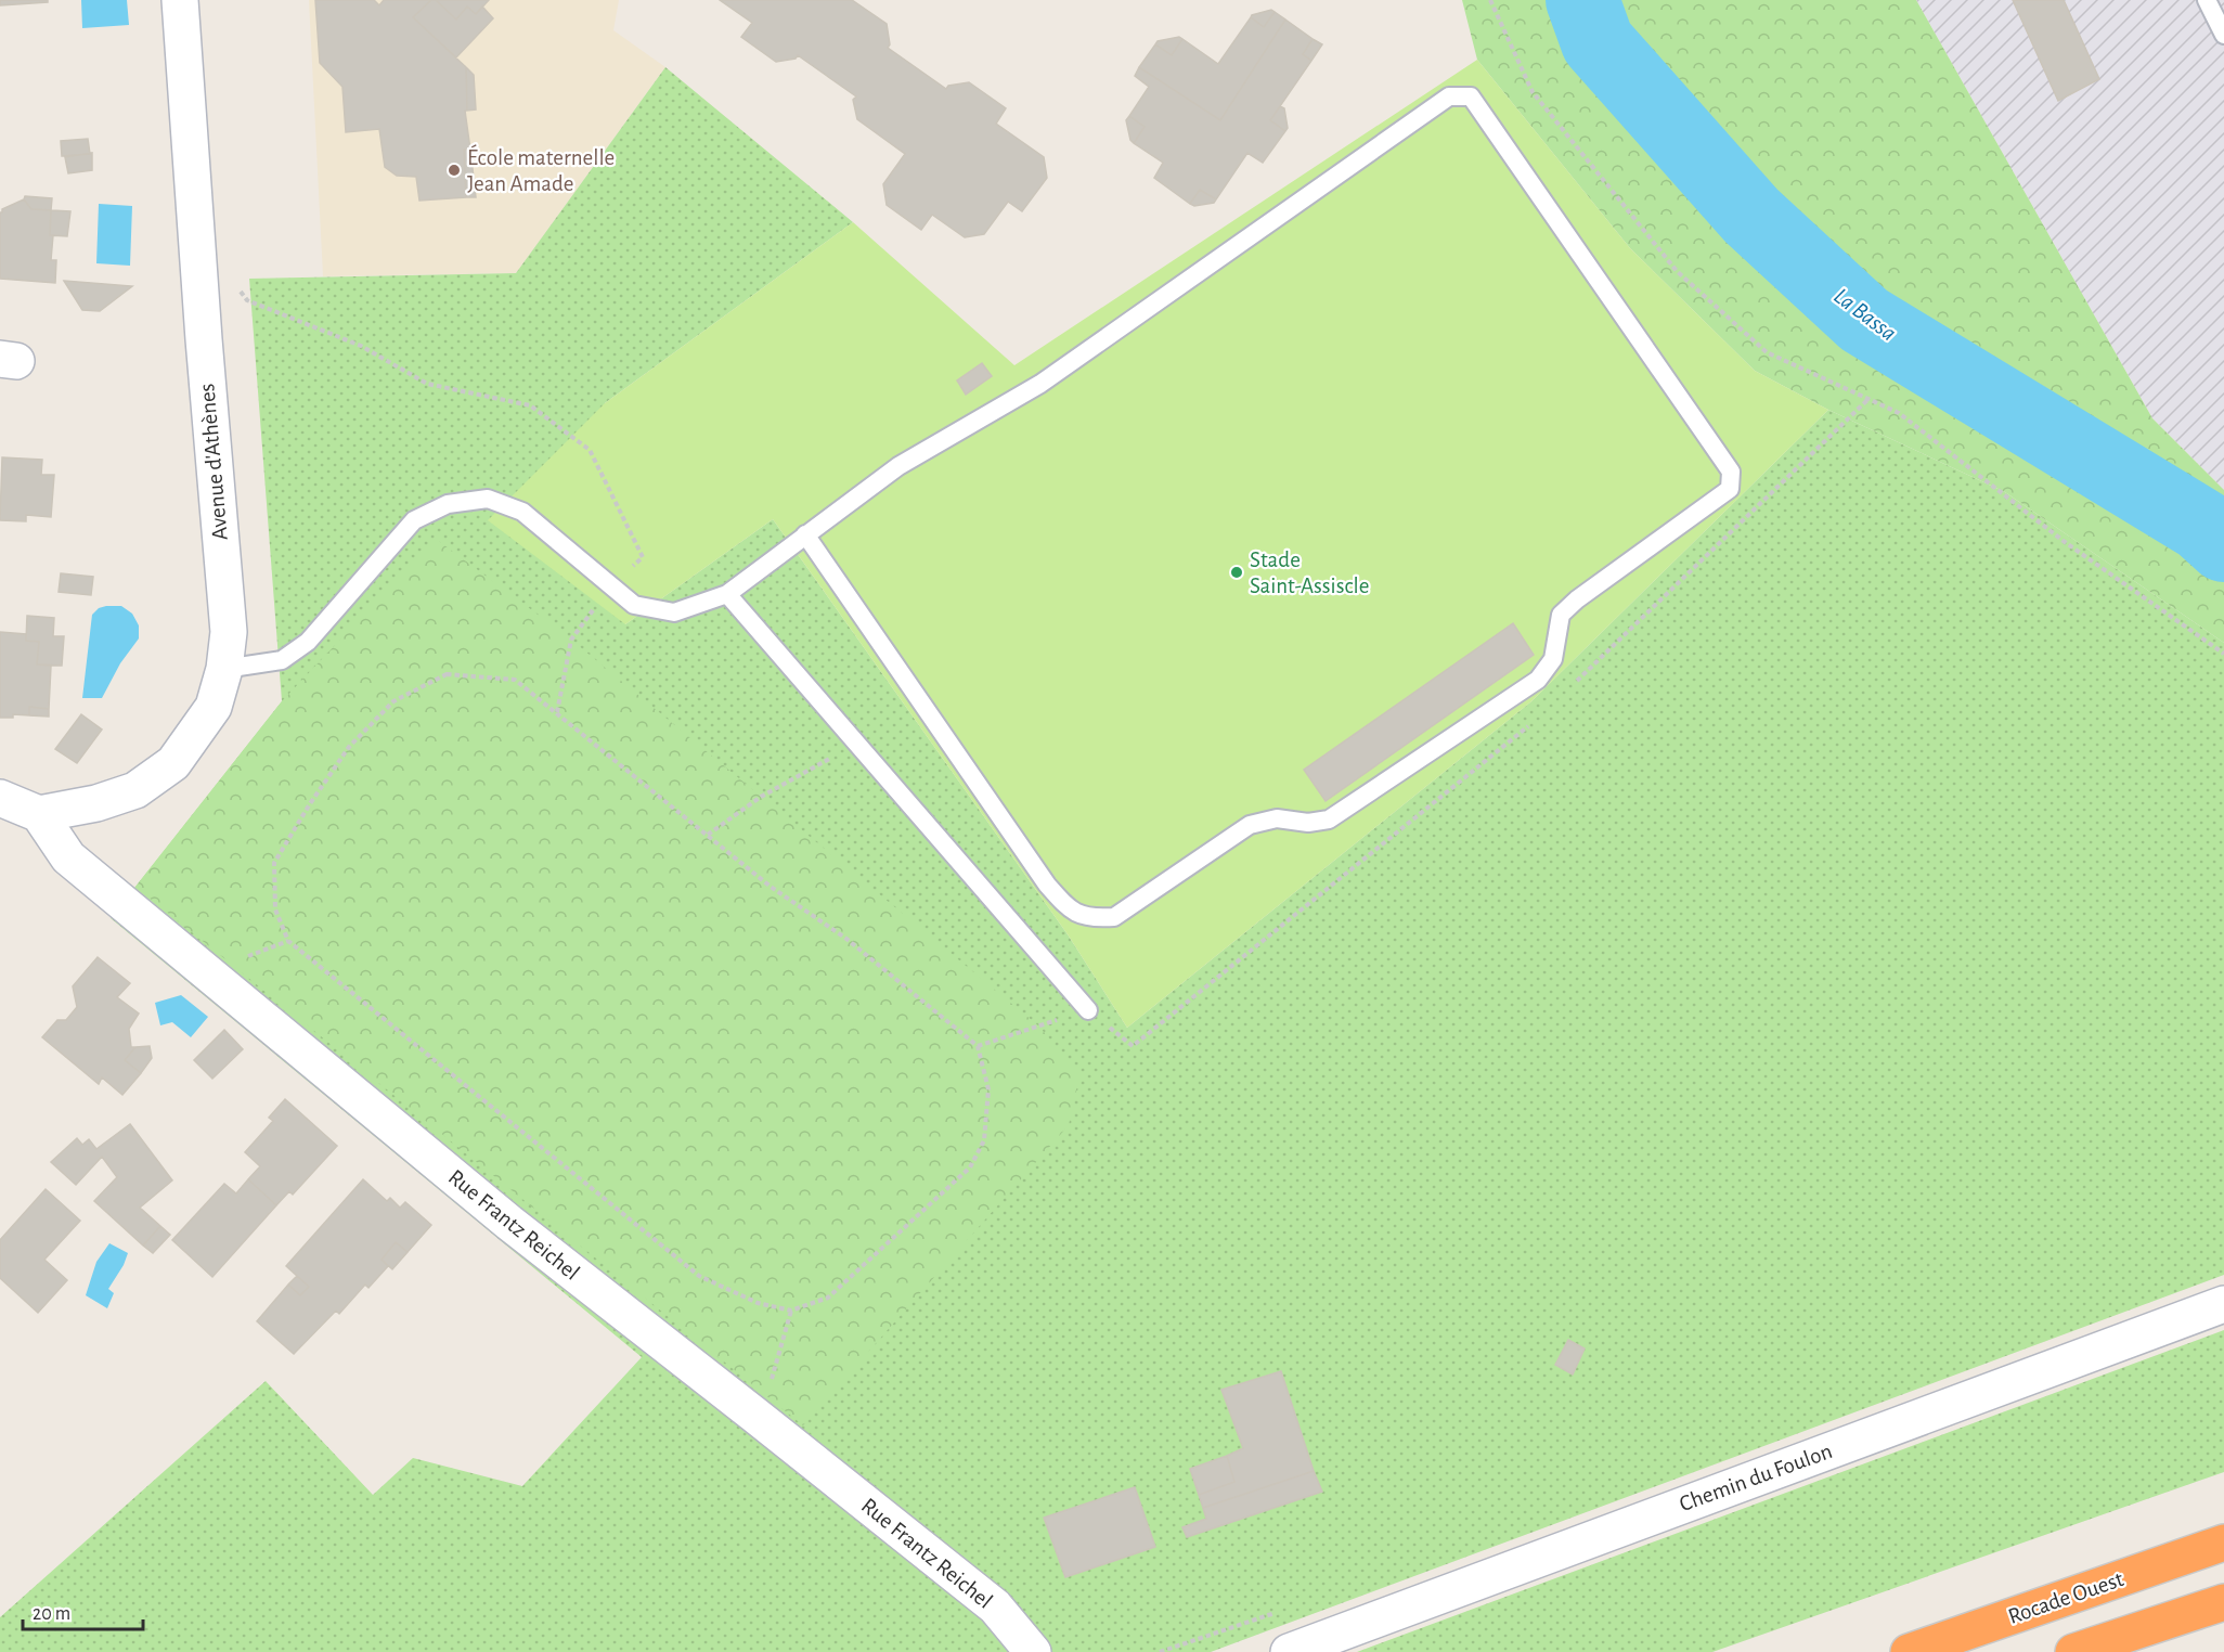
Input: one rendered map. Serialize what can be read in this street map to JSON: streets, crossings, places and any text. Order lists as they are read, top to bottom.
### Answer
{
  "streets": {
    "highway": ["Rocade Ouest"],
    "street": ["Avenue d'Athènes", "Rue Frantz Reichel", "Chemin du Foulon"]
  },
  "crossings": [
    ["Avenue d'Athènes", "Rue Frantz Reichel"]
  ],
  "water": ["La Bassa"],
  "places": ["École maternelle Jean Amade", "Stade Saint-Assiscle"],
  "scale_bar": "20 m"
}
